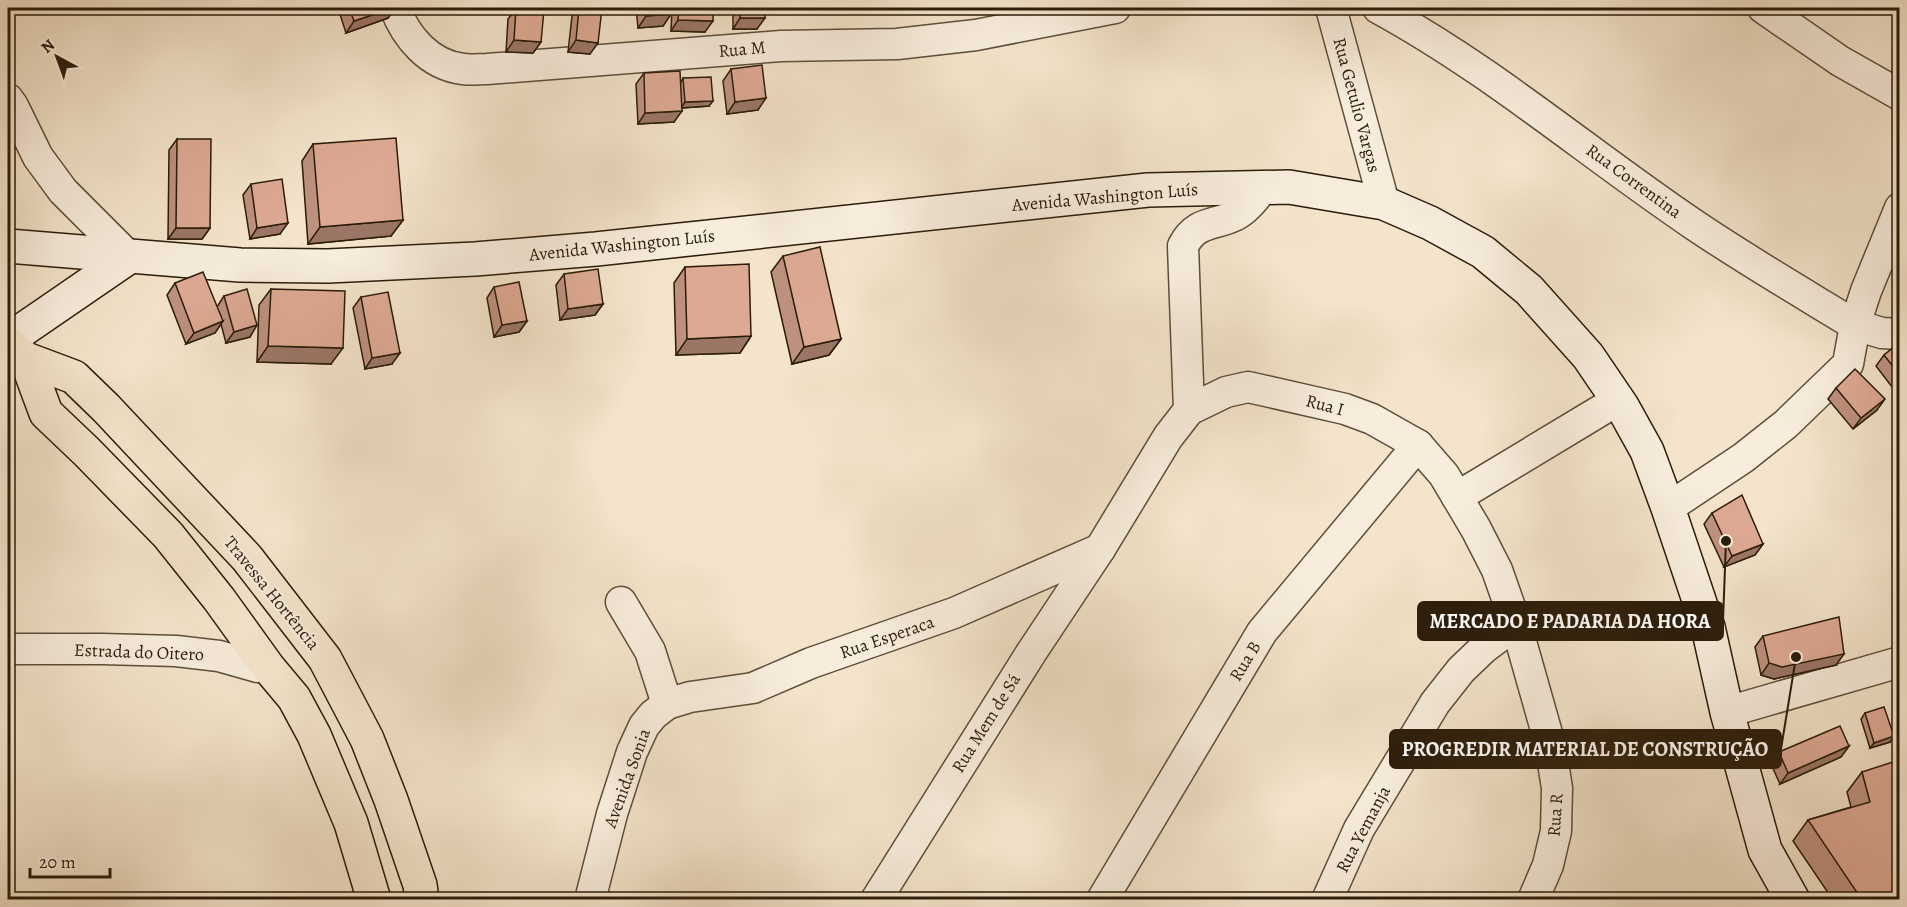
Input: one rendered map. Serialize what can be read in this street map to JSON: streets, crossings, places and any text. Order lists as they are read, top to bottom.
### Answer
{
  "streets": {
    "main road": ["Avenida Washington Luís", "Travessa Hortência"],
    "street": [
      "Rua M",
      "Rua Getulio Vargas",
      "Rua Correntina",
      "Rua I",
      "Rua Esperaca",
      "Estrada do Oitero",
      "Rua B",
      "Rua Mem de Sá",
      "Avenida Sonia",
      "Rua R",
      "Rua Yemanja"
    ]
  },
  "crossings": [
    ["Rua Getulio Vargas", "Avenida Washington Luís"],
    ["Rua I", "Rua Esperaca"],
    ["Rua I", "Rua B"],
    ["Rua I", "Rua Mem de Sá"],
    ["Rua I", "Rua R"],
    ["Rua I", "Rua Yemanja"],
    ["Rua Esperaca", "Rua Mem de Sá"],
    ["Rua Esperaca", "Avenida Sonia"],
    ["Rua R", "Rua Yemanja"]
  ],
  "places": ["MERCADO E PADARIA DA HORA", "PROGREDIR MATERIAL DE CONSTRUÇÃO"],
  "scale_bar": "20 m",
  "north": "top left"
}
